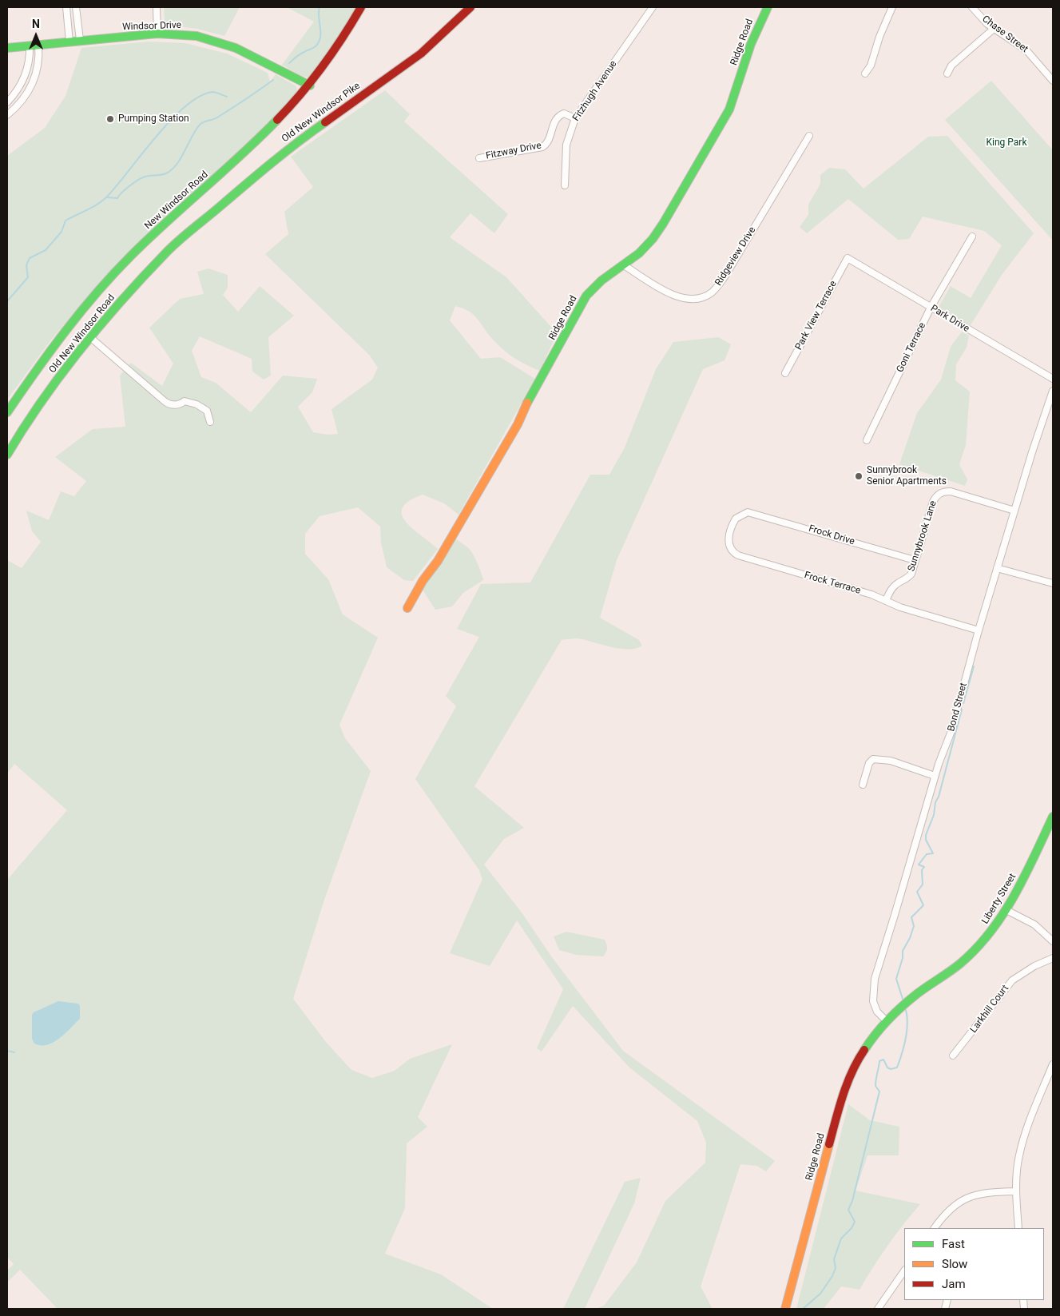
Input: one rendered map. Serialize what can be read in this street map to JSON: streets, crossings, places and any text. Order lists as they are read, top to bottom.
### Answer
{
  "streets": {
    "main road": [
      "Windsor Drive",
      "Ridge Road",
      "Old New Windsor Pike",
      "New Windsor Road",
      "Old New Windsor Road",
      "Liberty Street"
    ],
    "street": [
      "Chase Street",
      "Fitzhugh Avenue",
      "Fitzway Drive",
      "Ridgeview Drive",
      "Park View Terrace",
      "Park Drive",
      "Goni Terrace",
      "Frock Drive",
      "Sunnybrook Lane",
      "Frock Terrace",
      "Bond Street",
      "Larkhill Court"
    ]
  },
  "crossings": [
    ["Windsor Drive", "New Windsor Road"],
    ["Ridge Road", "Ridgeview Drive"],
    ["Ridge Road", "Bond Street"],
    ["Ridge Road", "Liberty Street"],
    ["Fitzhugh Avenue", "Fitzway Drive"],
    ["Old New Windsor Pike", "Old New Windsor Road"],
    ["Park View Terrace", "Park Drive"],
    ["Park Drive", "Goni Terrace"],
    ["Frock Drive", "Sunnybrook Lane"],
    ["Frock Drive", "Frock Terrace"],
    ["Sunnybrook Lane", "Frock Terrace"],
    ["Sunnybrook Lane", "Bond Street"],
    ["Frock Terrace", "Bond Street"],
    ["Bond Street", "Liberty Street"]
  ],
  "parks": ["King Park"],
  "places": ["Pumping Station", "Sunnybrook Senior Apartments"],
  "legend": ["Fast", "Slow", "Jam"],
  "north": "top"
}
